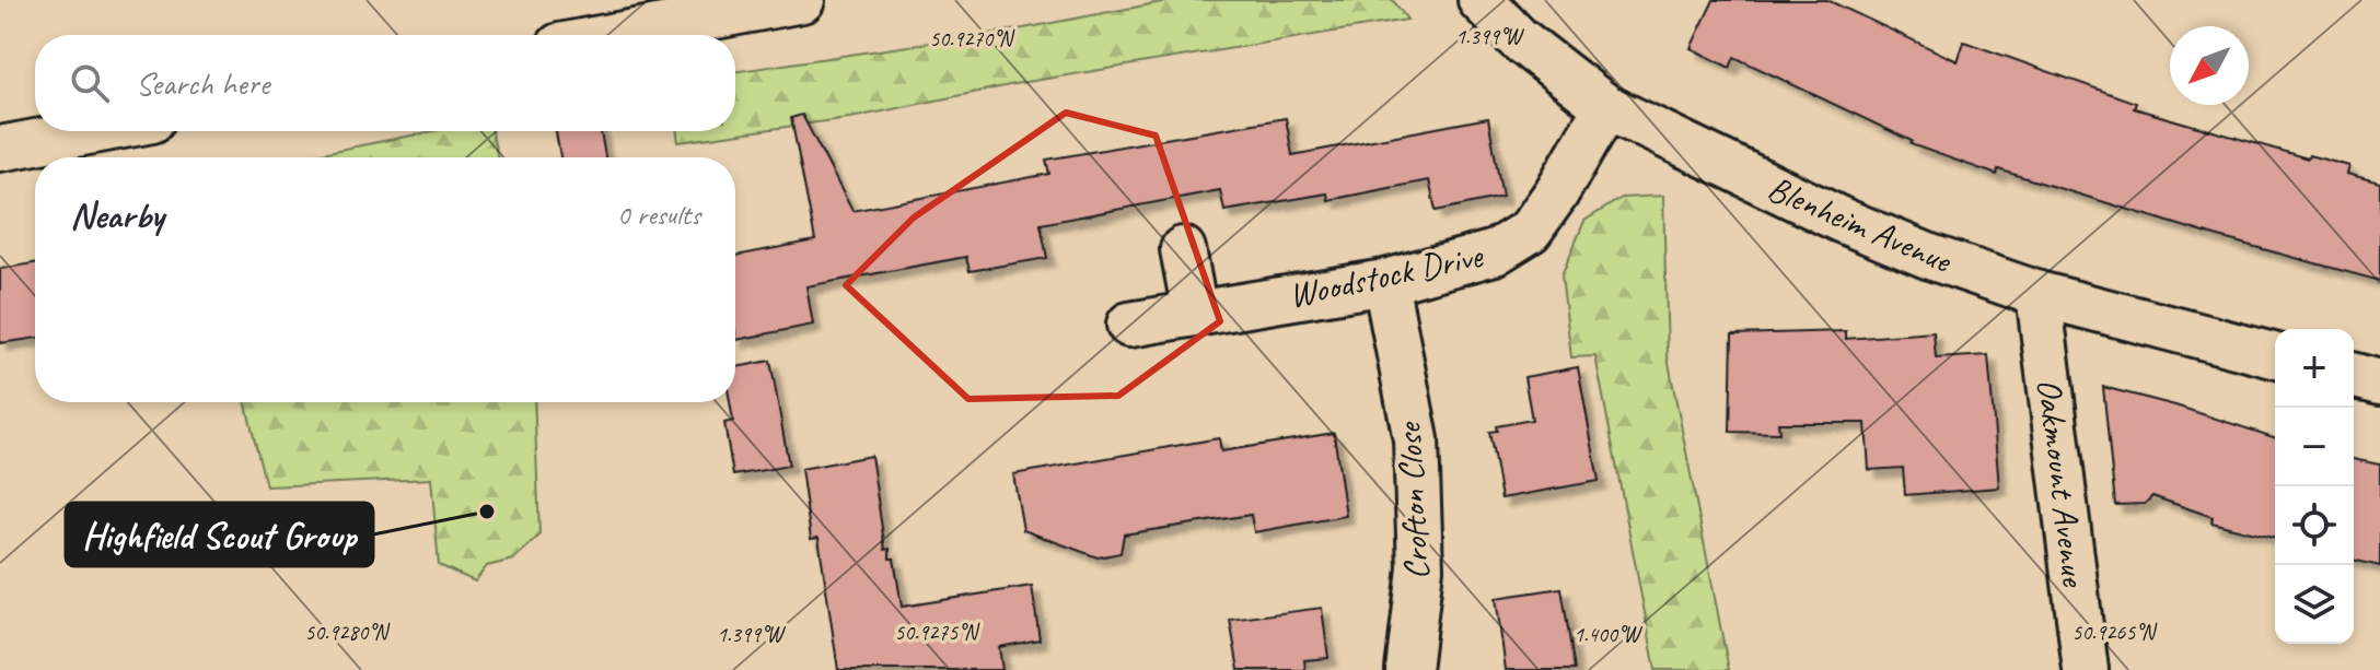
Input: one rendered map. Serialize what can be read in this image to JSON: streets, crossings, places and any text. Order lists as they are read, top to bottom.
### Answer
{
  "streets": {
    "street": [
      "Blenheim Avenue",
      "Woodstock Drive",
      "Oakmount Avenue",
      "Crofton Close"
    ]
  },
  "crossings": [
    ["Blenheim Avenue", "Woodstock Drive"],
    ["Blenheim Avenue", "Oakmount Avenue"],
    ["Woodstock Drive", "Crofton Close"]
  ],
  "places": ["Highfield Scout Group"],
  "north": "bottom left",
  "page": {
    "search": "Search here",
    "heading": ["Nearby", "0 results"],
    "map_buttons": ["+", "−"]
  },
  "coordinates": [
    "1.399°W",
    "50.9270°N",
    "50.9280°N",
    "50.9275°N",
    "50.9265°N",
    "1.400°W"
  ]
}
